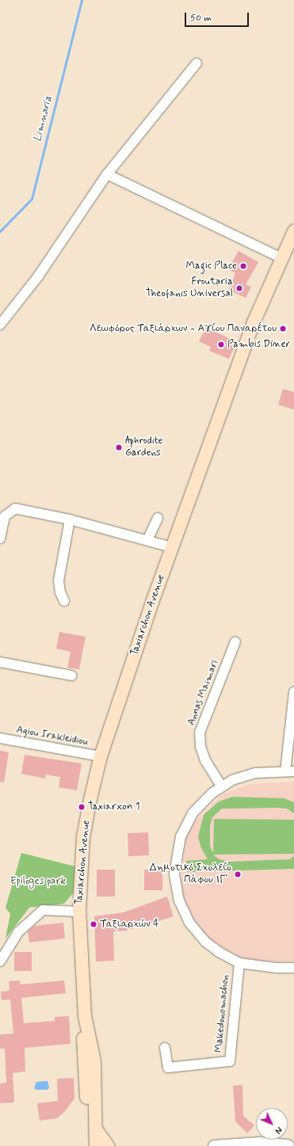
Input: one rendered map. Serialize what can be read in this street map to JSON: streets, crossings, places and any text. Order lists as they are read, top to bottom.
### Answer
{
  "streets": {
    "main road": ["Taxiarchon Avenue"],
    "street": ["Annas Maimari", "Agiou Irakleidiou", "Makedonomachon"]
  },
  "crossings": [
    ["Taxiarchon Avenue", "Agiou Irakleidiou"]
  ],
  "water": ["Limnaria"],
  "parks": ["Epiloges park"],
  "places": [
    "Magic Place",
    "Froutaria Theofanis Universal",
    "Λεωφόρος Ταξιάρχων - Αγίου Παναρέτου",
    "Pambis Diner",
    "Aphrodite Gardens",
    "Taxiarxon 1",
    "Δημοτικό Σχολείο Πάφου ΙΓ΄",
    "Ταξιαρχών 4"
  ],
  "scale_bar": "50 m",
  "north": "bottom right"
}
